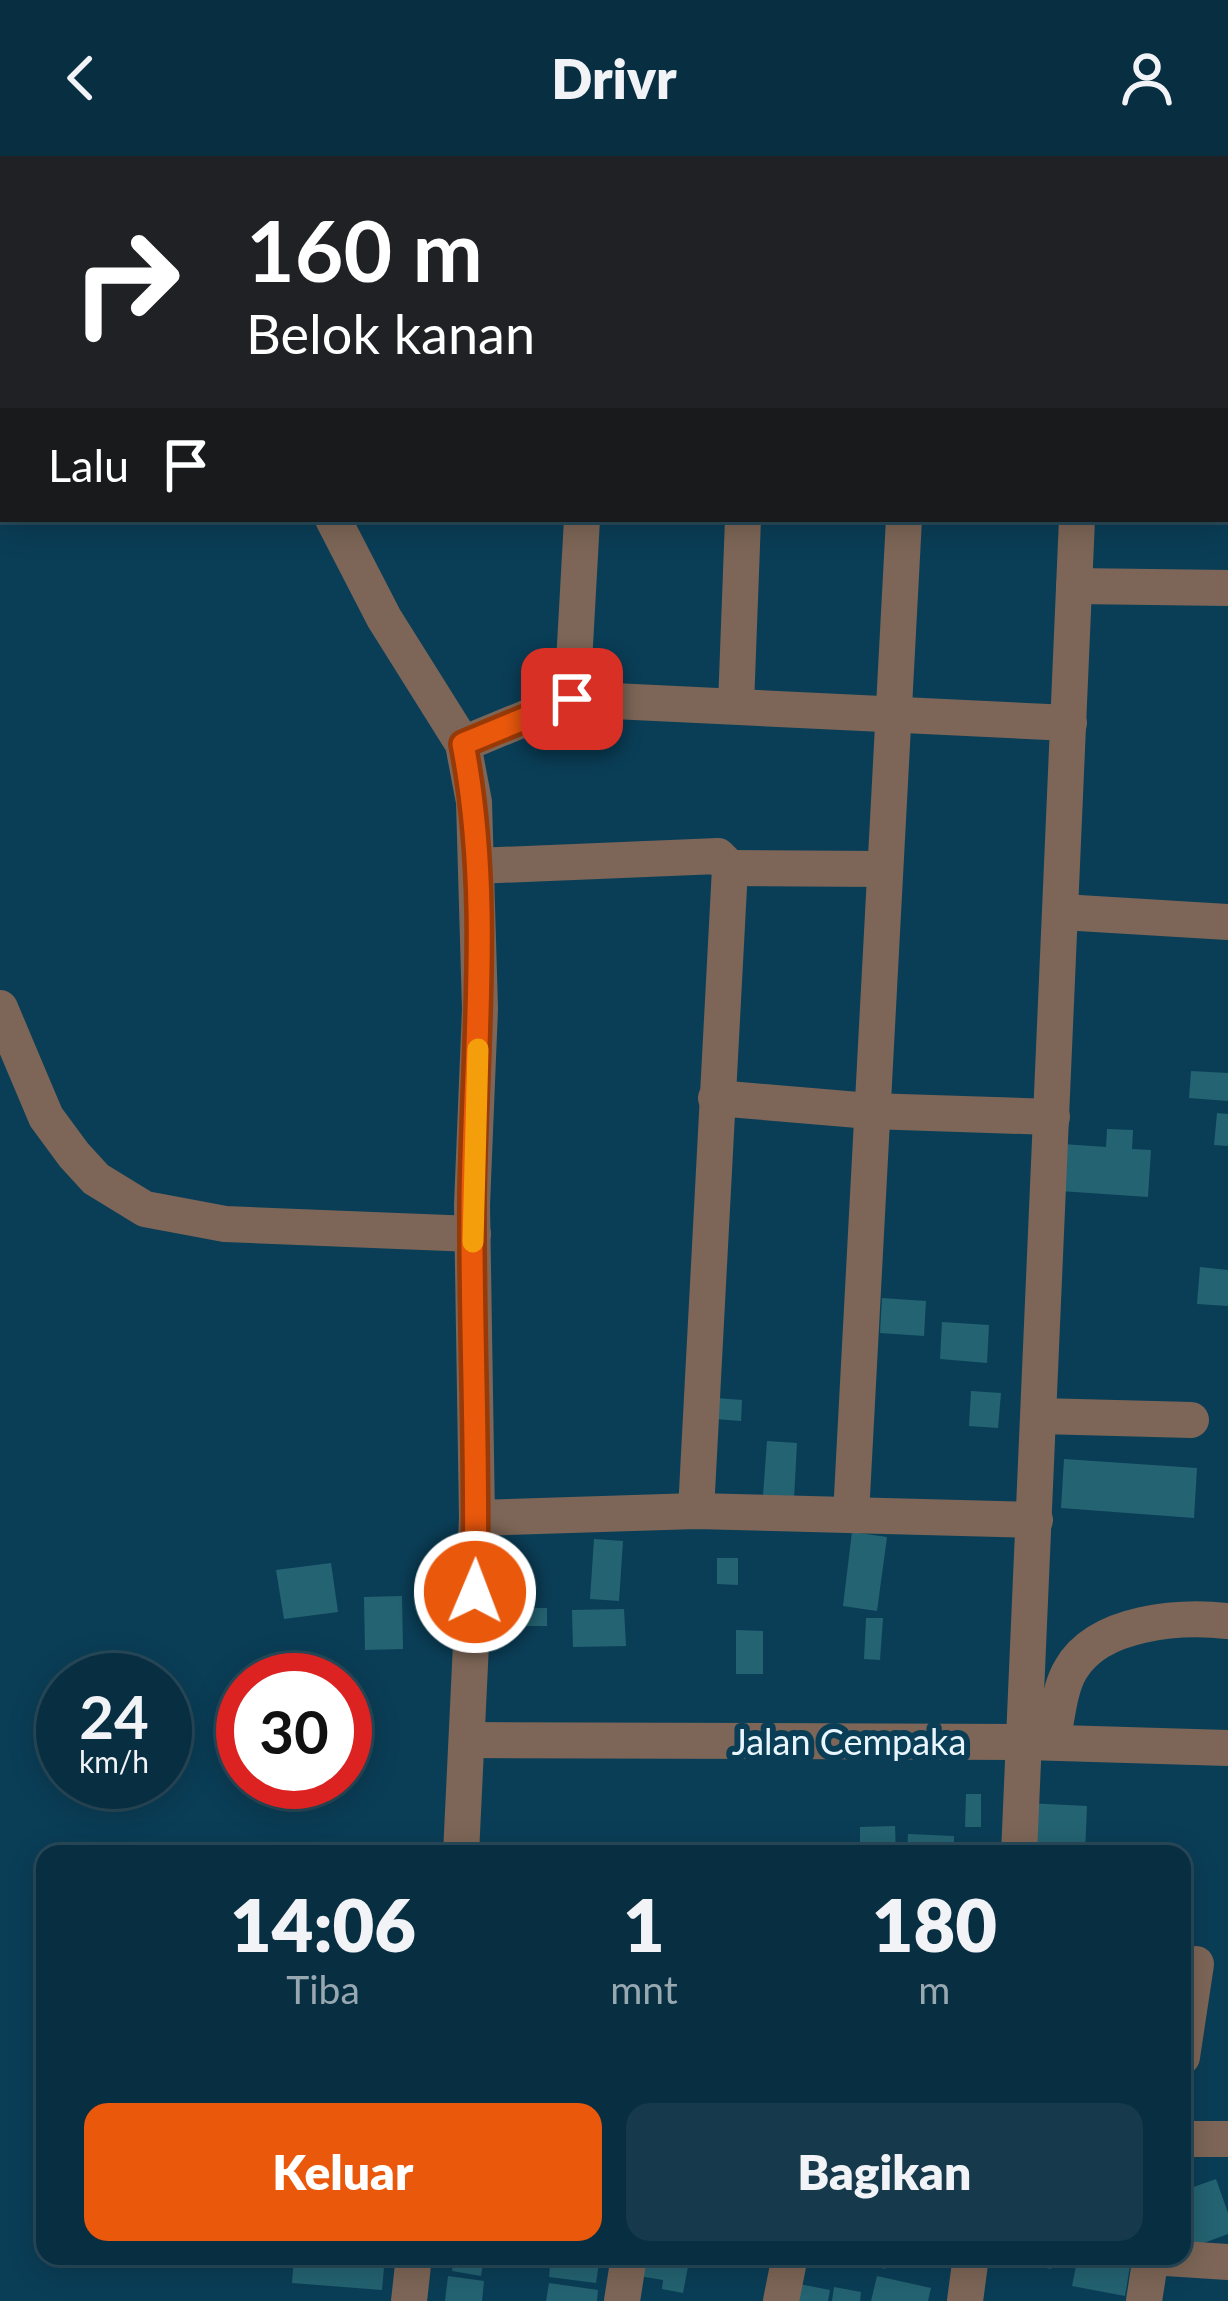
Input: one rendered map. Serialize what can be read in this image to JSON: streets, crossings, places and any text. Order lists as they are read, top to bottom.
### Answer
{
  "streets": {
    "street": ["Jalan Cempaka"]
  },
  "page": {
    "header": "Drivr",
    "turn": ["160 m", "Belok kanan"],
    "then": "Lalu",
    "speed": "24 km/h",
    "limit": "30",
    "eta": [
      "14:06",
      "Tiba",
      "1",
      "mnt",
      "180",
      "m"
    ],
    "buttons": ["Keluar", "Bagikan"]
  }
}
